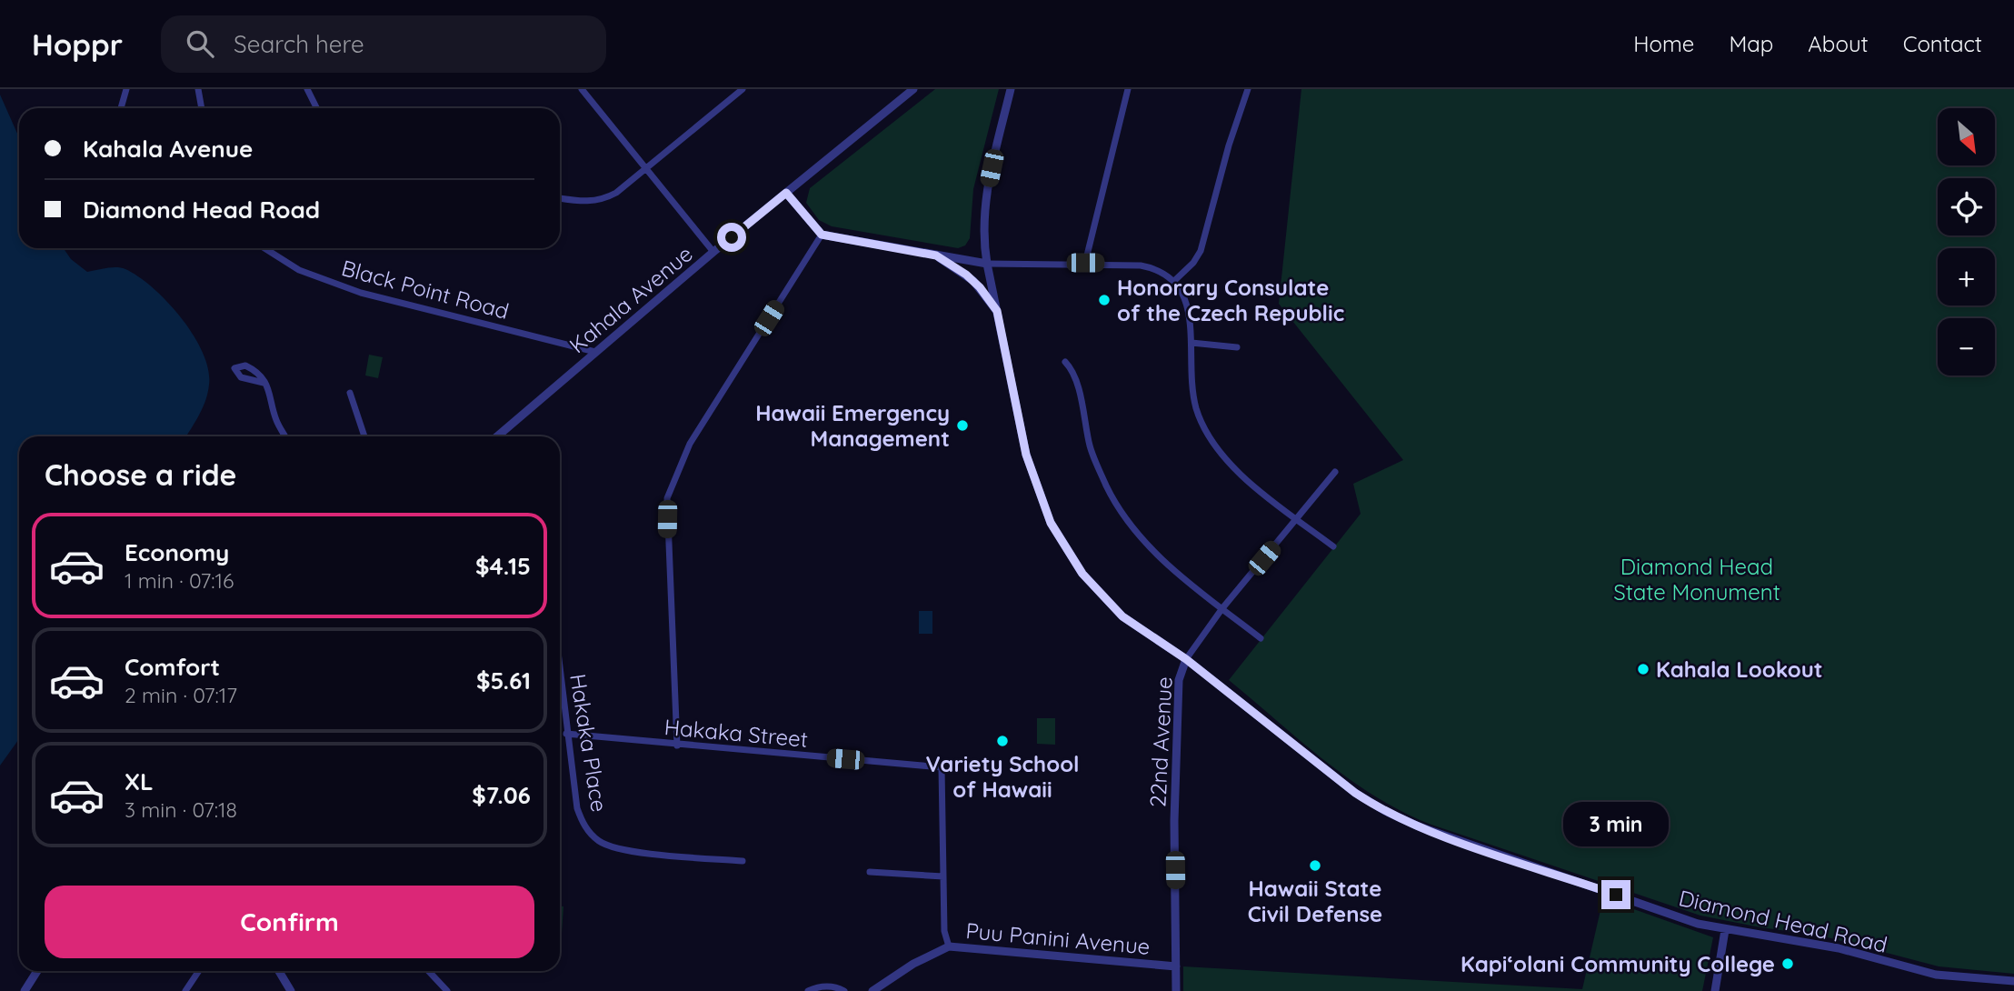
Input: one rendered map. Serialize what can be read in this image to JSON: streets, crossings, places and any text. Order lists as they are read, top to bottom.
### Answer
{
  "streets": {
    "street": [
      "Black Point Road",
      "Kahala Avenue",
      "Hakaka Street",
      "22nd Avenue",
      "Hakaka Place",
      "Diamond Head Road",
      "Puu Panini Avenue"
    ]
  },
  "crossings": [
    ["Black Point Road", "Kahala Avenue"],
    ["Hakaka Street", "Hakaka Place"],
    ["22nd Avenue", "Diamond Head Road"],
    ["22nd Avenue", "Puu Panini Avenue"]
  ],
  "parks": ["Diamond Head State Monument"],
  "places": [
    "Honorary Consulate of the Czech Republic",
    "Hawaii Emergency Management",
    "Kahala Lookout",
    "Variety School of Hawaii",
    "Hawaii State Civil Defense",
    "Kapi‘olani Community College"
  ],
  "north": "bottom right",
  "page": {
    "header": "Hoppr",
    "search": "Search here",
    "nav": [
      "Home",
      "Map",
      "About",
      "Contact"
    ],
    "map_buttons": ["+", "−"],
    "banner": ["Kahala Avenue", "Diamond Head Road"],
    "heading": "Choose a ride",
    "list": [
      {
        "name": "Economy",
        "note": "1 min · 07:16",
        "value": "$4.15"
      },
      {
        "name": "Comfort",
        "note": "2 min · 07:17",
        "value": "$5.61"
      },
      {
        "name": "XL",
        "note": "3 min · 07:18",
        "value": "$7.06"
      }
    ],
    "bubble": "3 min",
    "buttons": "Confirm"
  }
}
